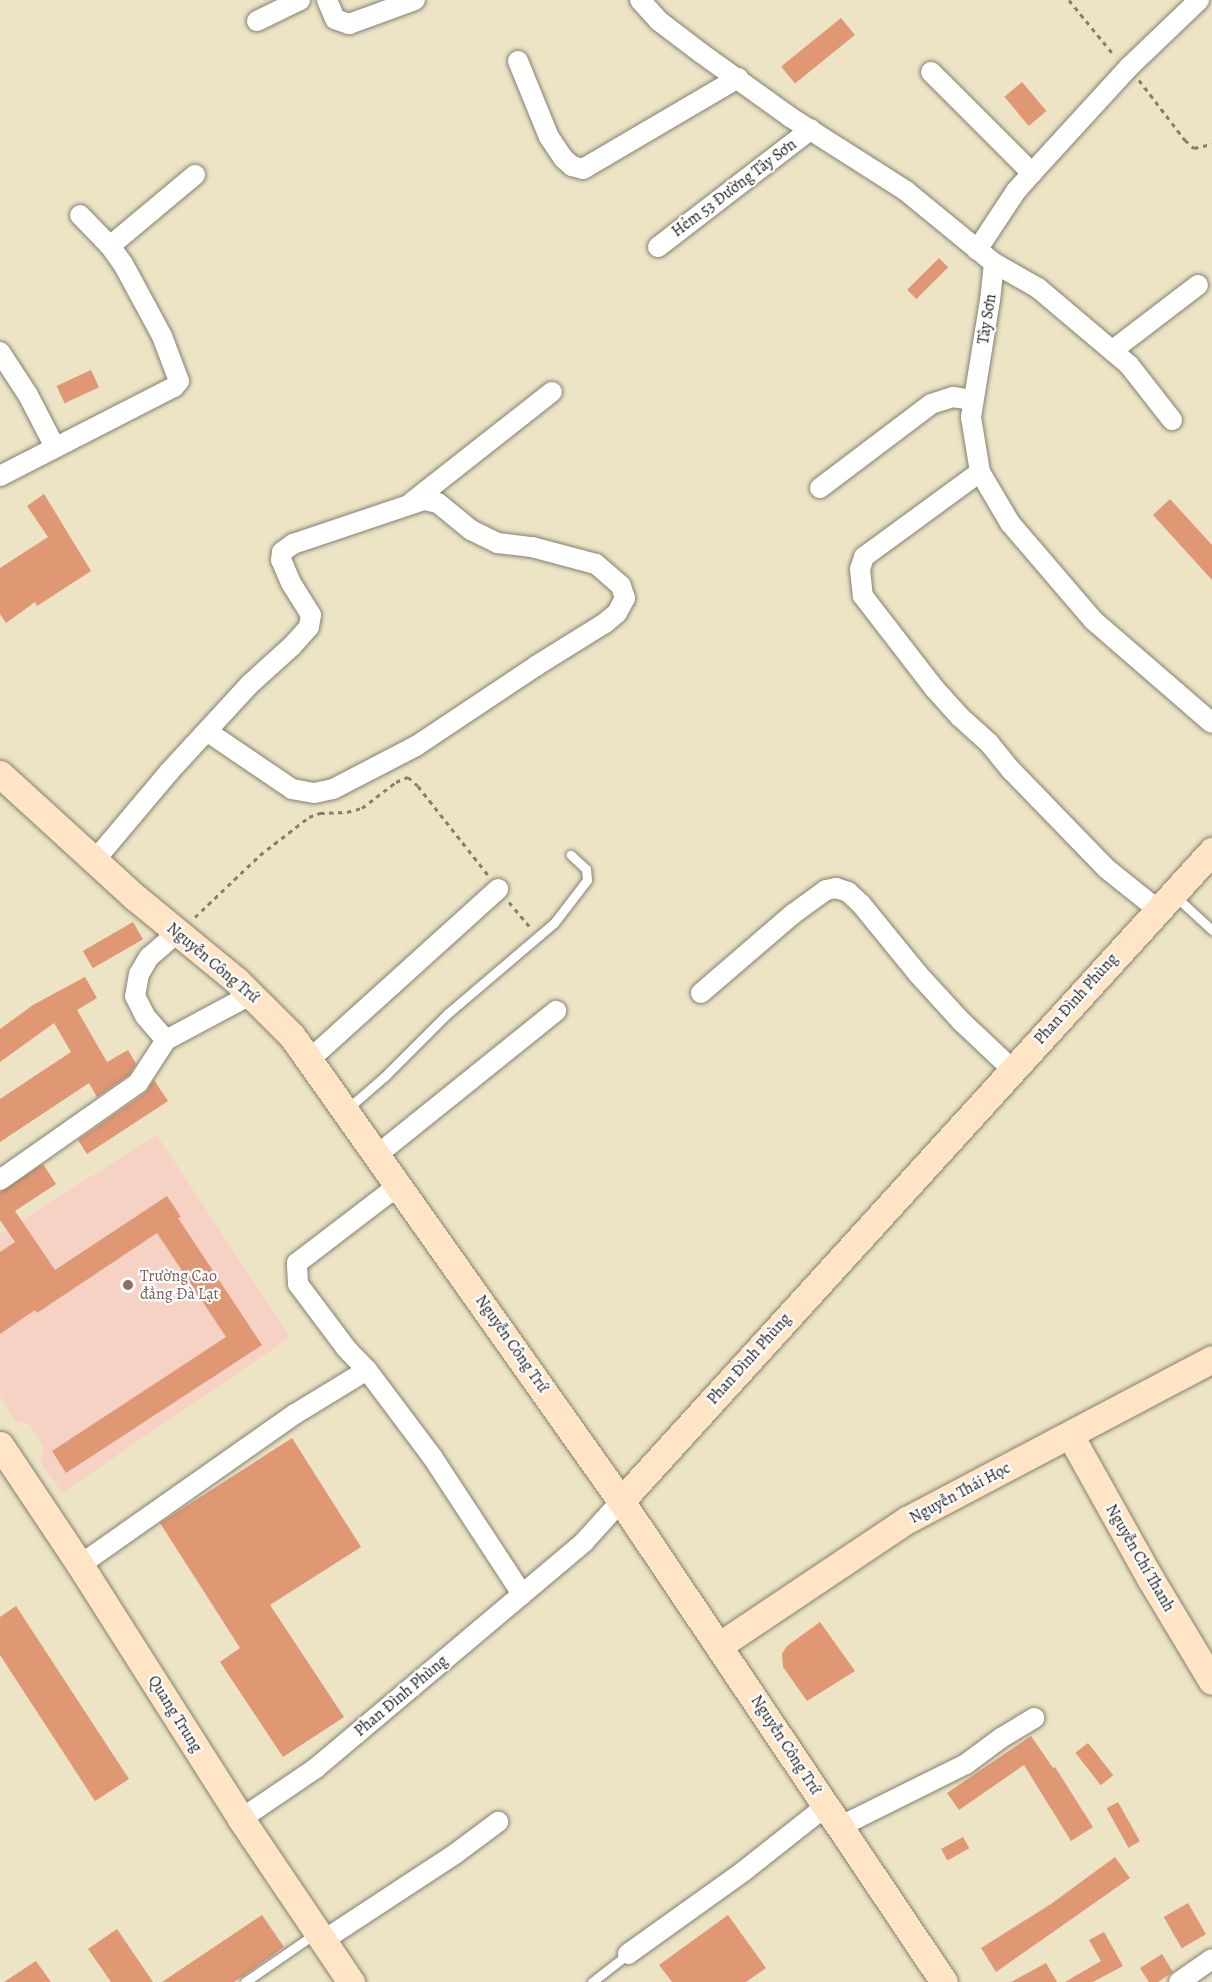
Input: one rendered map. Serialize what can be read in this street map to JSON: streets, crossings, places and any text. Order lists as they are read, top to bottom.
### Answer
{
  "streets": {
    "street": [
      "Hẻm 53 Đường Tây Sơn",
      "Tây Sơn",
      "Nguyễn Công Trứ",
      "Phan Đình Phùng",
      "Nguyễn Thái Học",
      "Nguyễn Chí Thanh",
      "Quang Trung"
    ]
  },
  "crossings": [
    ["Nguyễn Công Trứ", "Phan Đình Phùng"],
    ["Nguyễn Công Trứ", "Nguyễn Thái Học"],
    ["Phan Đình Phùng", "Quang Trung"],
    ["Nguyễn Thái Học", "Nguyễn Chí Thanh"]
  ],
  "places": ["Trường Cao đẳng Đà Lạt"]
}
